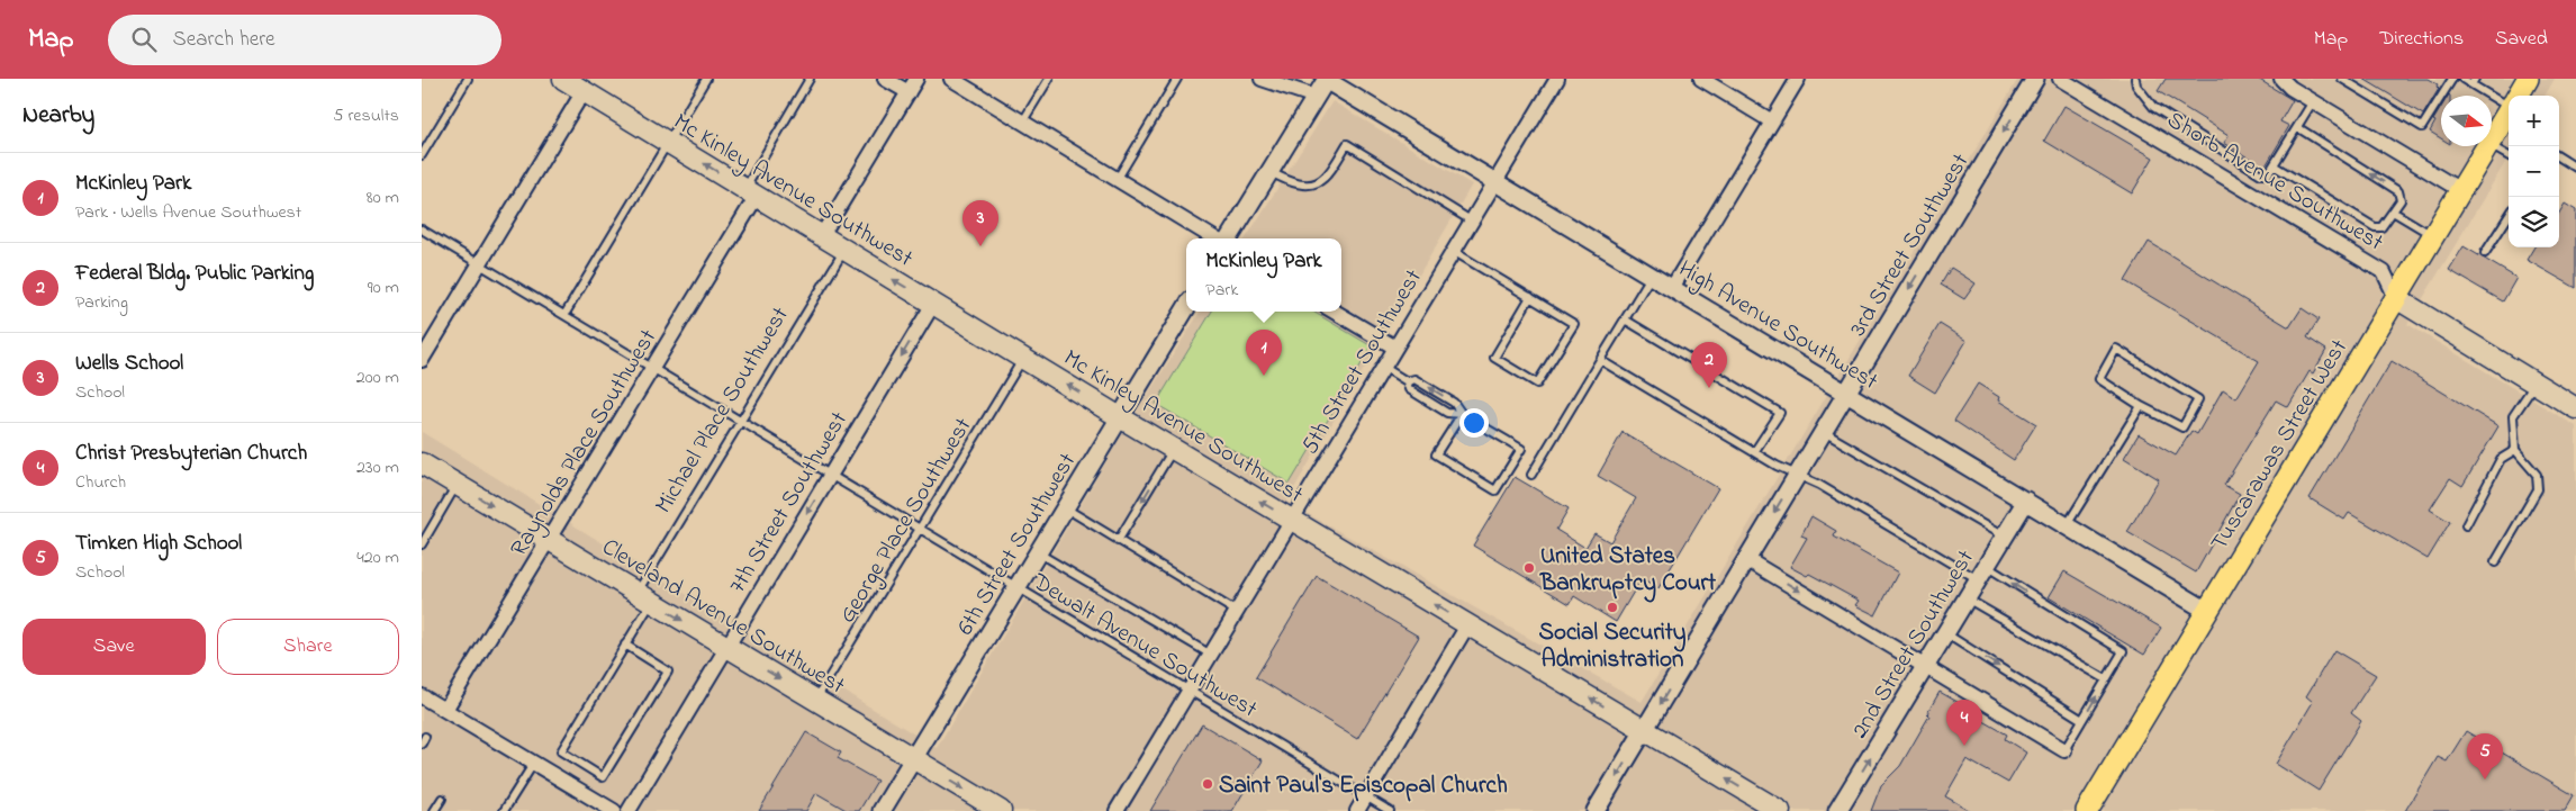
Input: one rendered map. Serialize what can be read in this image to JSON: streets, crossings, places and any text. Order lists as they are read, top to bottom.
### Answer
{
  "streets": {
    "main road": ["Mc Kinley Avenue Southwest", "Tuscarawas Street West", "Cleveland Avenue Southwest"],
    "street": [
      "Shorb Avenue Southwest",
      "3rd Street Southwest",
      "High Avenue Southwest",
      "5th Street Southwest",
      "Raynolds Place Southwest",
      "7th Street Southwest",
      "6th Street Southwest",
      "2nd Street Southwest"
    ],
    "lane": ["Michael Place Southwest", "George Place Southwest", "Dewalt Avenue Southwest"]
  },
  "crossings": [
    ["Shorb Avenue Southwest", "Tuscarawas Street West"],
    ["Mc Kinley Avenue Southwest", "3rd Street Southwest"],
    ["Mc Kinley Avenue Southwest", "5th Street Southwest"],
    ["Mc Kinley Avenue Southwest", "Michael Place Southwest"],
    ["Mc Kinley Avenue Southwest", "Raynolds Place Southwest"],
    ["Mc Kinley Avenue Southwest", "7th Street Southwest"],
    ["Mc Kinley Avenue Southwest", "George Place Southwest"],
    ["Mc Kinley Avenue Southwest", "6th Street Southwest"],
    ["3rd Street Southwest", "High Avenue Southwest"],
    ["High Avenue Southwest", "5th Street Southwest"],
    ["High Avenue Southwest", "Tuscarawas Street West"],
    ["High Avenue Southwest", "2nd Street Southwest"],
    ["5th Street Southwest", "Dewalt Avenue Southwest"],
    ["Michael Place Southwest", "Cleveland Avenue Southwest"],
    ["Michael Place Southwest", "Dewalt Avenue Southwest"],
    ["Raynolds Place Southwest", "Cleveland Avenue Southwest"],
    ["Raynolds Place Southwest", "Dewalt Avenue Southwest"],
    ["7th Street Southwest", "Cleveland Avenue Southwest"],
    ["7th Street Southwest", "Dewalt Avenue Southwest"],
    ["George Place Southwest", "Cleveland Avenue Southwest"],
    ["George Place Southwest", "Dewalt Avenue Southwest"],
    ["6th Street Southwest", "Cleveland Avenue Southwest"],
    ["6th Street Southwest", "Dewalt Avenue Southwest"]
  ],
  "one_way": [
    "Mc Kinley Avenue Southwest",
    "3rd Street Southwest",
    "7th Street Southwest",
    "Cleveland Avenue Southwest",
    "2nd Street Southwest"
  ],
  "places": ["United States Bankruptcy Court", "Social Security Administration", "Saint Paul's Episcopal Church"],
  "north": "right",
  "page": {
    "header": "Map",
    "search": "Search here",
    "nav": ["Map", "Directions", "Saved"],
    "heading": ["Nearby", "5 results"],
    "map_buttons": ["+", "−"],
    "list": [
      {
        "mark": "1",
        "name": "McKinley Park",
        "note": "Park · Wells Avenue Southwest",
        "value": "80 m"
      },
      {
        "mark": "2",
        "name": "Federal Bldg. Public Parking",
        "note": "Parking",
        "value": "90 m"
      },
      {
        "mark": "3",
        "name": "Wells School",
        "note": "School",
        "value": "200 m"
      },
      {
        "mark": "4",
        "name": "Christ Presbyterian Church",
        "note": "Church",
        "value": "230 m"
      },
      {
        "mark": "5",
        "name": "Timken High School",
        "note": "School",
        "value": "420 m"
      }
    ],
    "pins": [
      "3",
      "1",
      "2",
      "4",
      "5"
    ],
    "popup": ["McKinley Park", "Park"],
    "buttons": ["Save", "Share"]
  }
}
